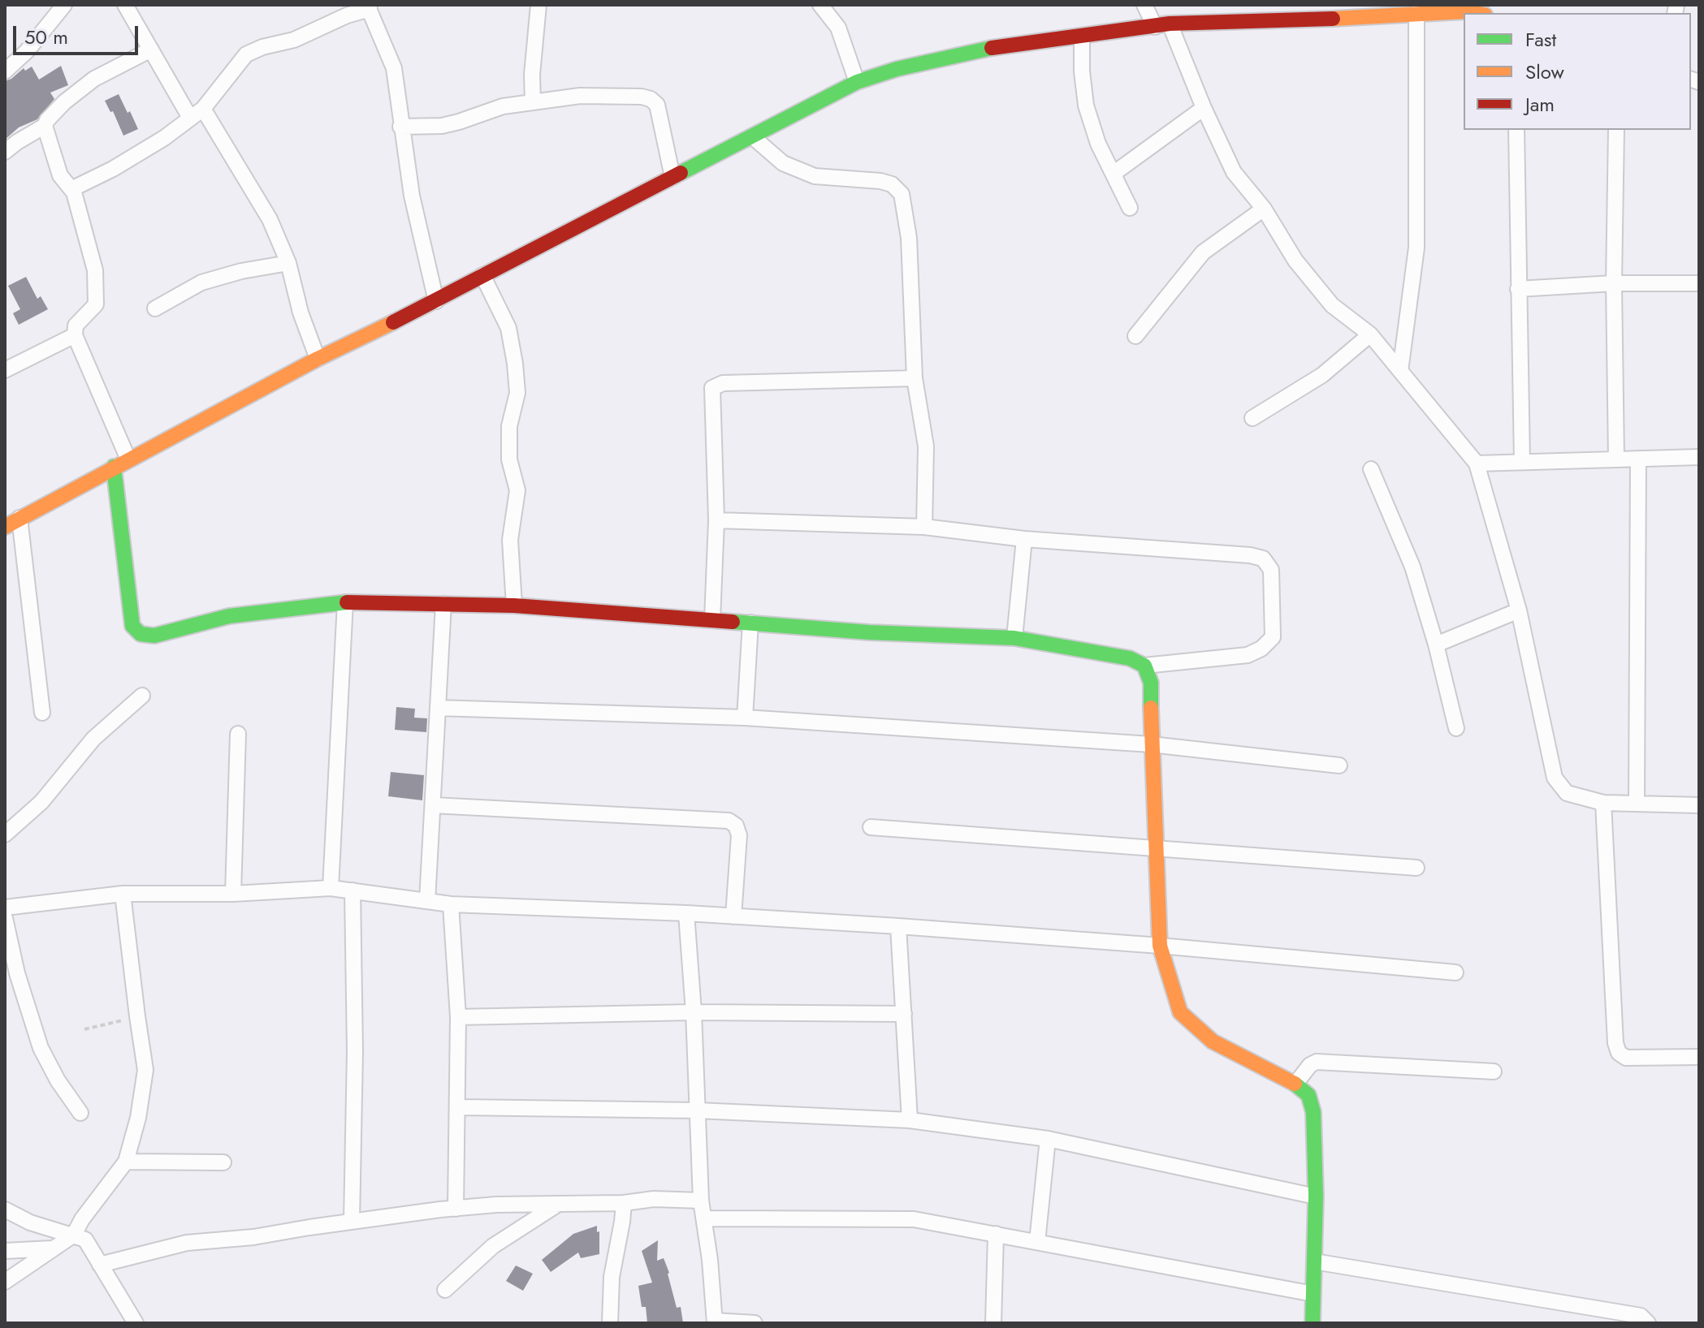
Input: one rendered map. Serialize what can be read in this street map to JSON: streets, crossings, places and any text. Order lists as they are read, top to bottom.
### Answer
{
  "legend": ["Fast", "Slow", "Jam"],
  "scale_bar": "50 m"
}
